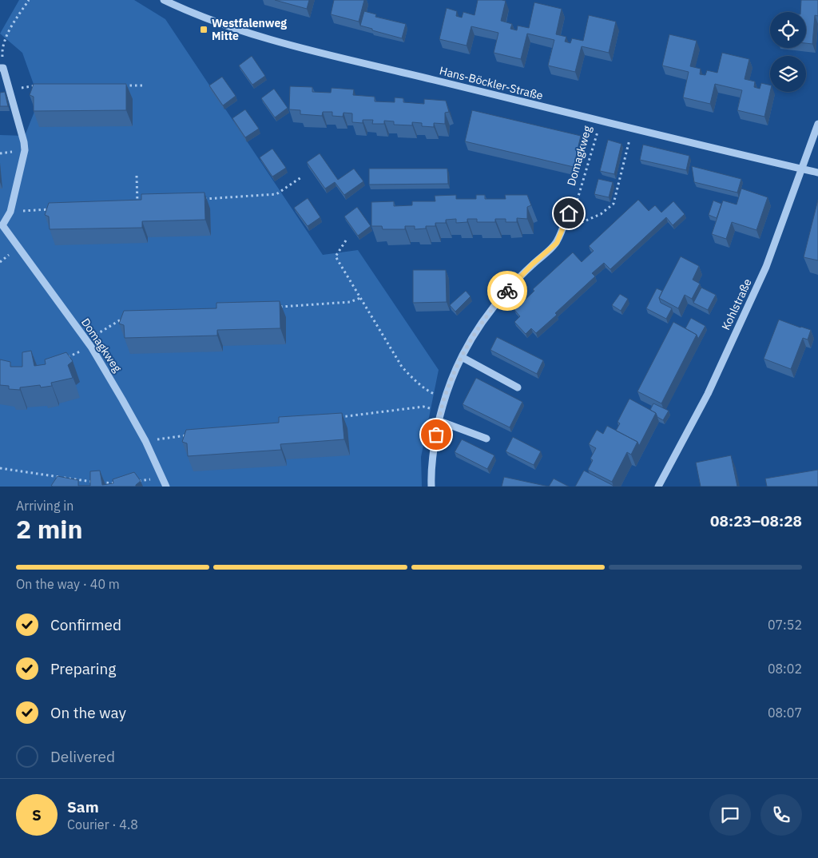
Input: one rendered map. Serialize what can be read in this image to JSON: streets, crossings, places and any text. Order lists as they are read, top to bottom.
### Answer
{
  "streets": {
    "street": ["Hans-Böckler-Straße", "Domagkweg", "Kohlstraße"]
  },
  "crossings": [
    ["Hans-Böckler-Straße", "Domagkweg"],
    ["Hans-Böckler-Straße", "Kohlstraße"]
  ],
  "places": {
    "transit": ["Westfalenweg Mitte"]
  },
  "page": {
    "heading": ["2 min", "Arriving in", "08:23–08:28"],
    "panel": ["Sam", "Courier · 4.8"],
    "bar": "On the way · 40 m",
    "list": [
      ["Confirmed", "07:52"],
      ["Preparing", "08:02"],
      ["On the way", "08:07"],
      "Delivered"
    ],
    "round": "S"
  }
}
